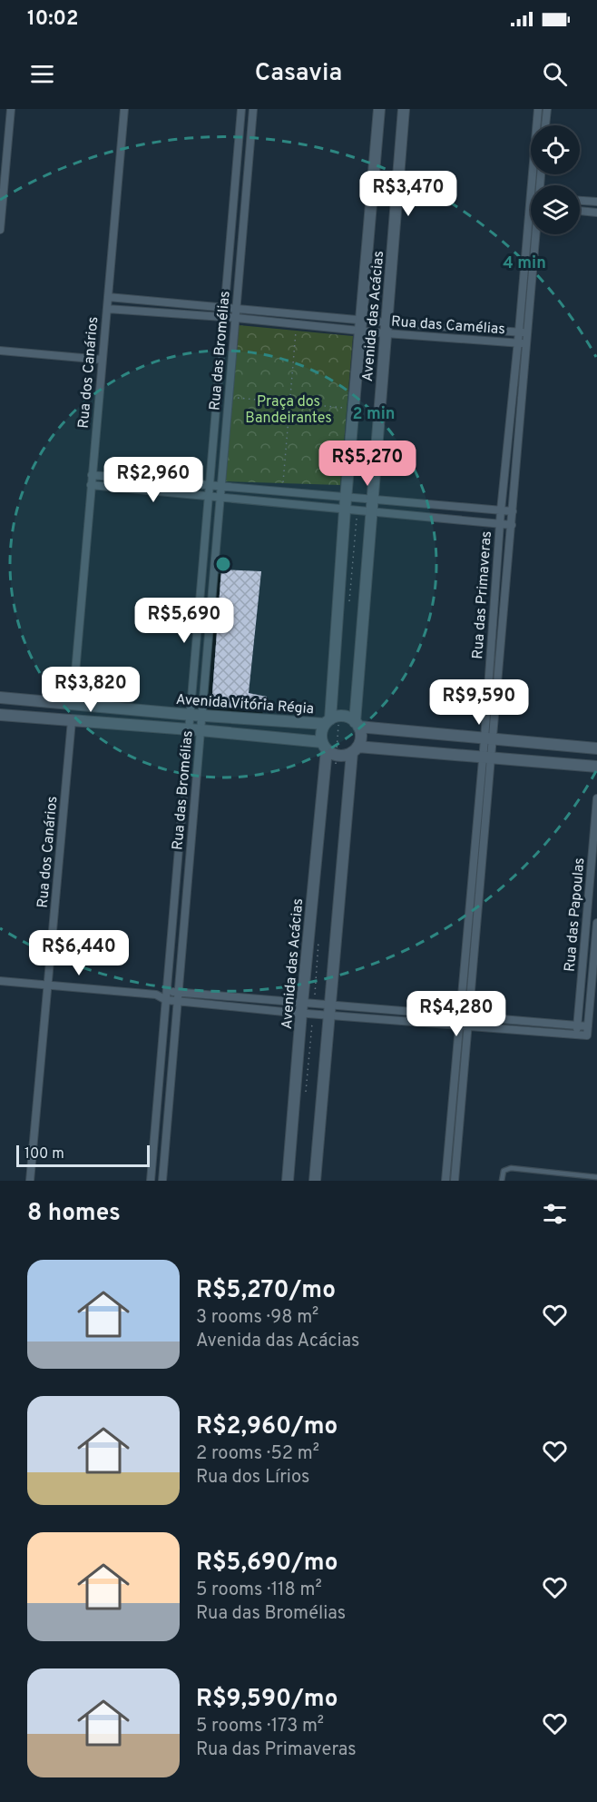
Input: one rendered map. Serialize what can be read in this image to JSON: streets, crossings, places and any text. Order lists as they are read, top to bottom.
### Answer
{
  "streets": {
    "street": [
      "Avenida das Acácias",
      "Rua das Camélias",
      "Rua das Bromélias",
      "Rua dos Canários",
      "Rua das Primaveras",
      "Avenida Vitória Régia",
      "Rua das Papoulas"
    ]
  },
  "crossings": [
    ["Avenida das Acácias", "Rua das Camélias"],
    ["Avenida das Acácias", "Avenida Vitória Régia"],
    ["Rua das Camélias", "Rua das Bromélias"],
    ["Rua das Camélias", "Rua dos Canários"],
    ["Rua das Camélias", "Rua das Primaveras"],
    ["Rua das Bromélias", "Avenida Vitória Régia"],
    ["Rua dos Canários", "Avenida Vitória Régia"]
  ],
  "parks": ["Praça dos Bandeirantes"],
  "scale_bar": "100 m",
  "page": {
    "status": "10:02",
    "header": "Casavia",
    "price": [
      "R$3,470",
      "R$5,270",
      "R$2,960",
      "R$5,690",
      "R$3,820",
      "R$9,590",
      "R$6,440",
      "R$4,280"
    ],
    "scale": "100 m",
    "heading": "8 homes",
    "list": [
      {
        "name": "R$5,270/mo",
        "note": "3 rooms · 98 m² · Avenida das Acácias"
      },
      {
        "name": "R$2,960/mo",
        "note": "2 rooms · 52 m² · Rua dos Lírios"
      },
      {
        "name": "R$5,690/mo",
        "note": "5 rooms · 118 m² · Rua das Bromélias"
      },
      {
        "name": "R$9,590/mo",
        "note": "5 rooms · 173 m² · Rua das Primaveras"
      }
    ]
  },
  "rings": ["4 min", "2 min"]
}
